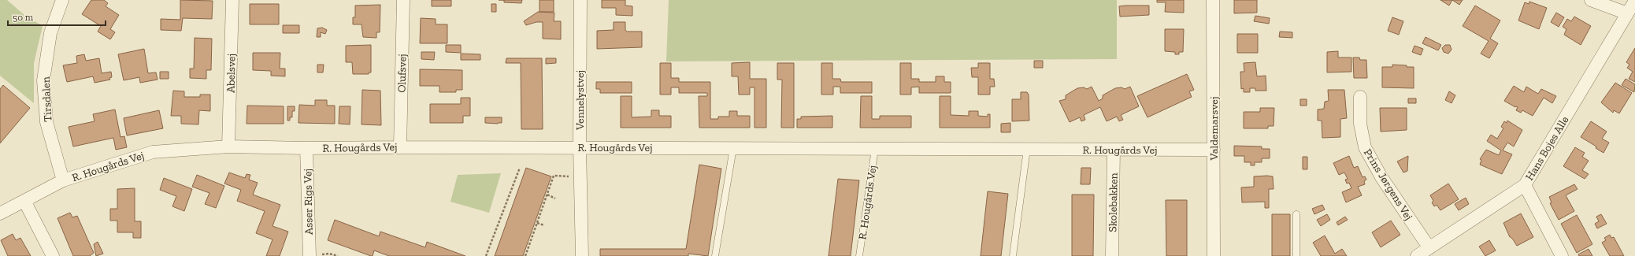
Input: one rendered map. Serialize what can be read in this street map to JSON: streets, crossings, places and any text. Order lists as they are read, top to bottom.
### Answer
{
  "streets": {
    "street": [
      "Abelsvej",
      "Olufsvej",
      "Tirsdalen",
      "Vennelystvej",
      "Valdemarsvej",
      "R. Hougårds Vej",
      "Hans Bojes Alle",
      "Prins Jørgens Vej",
      "Asser Rigs Vej",
      "Skolebakken"
    ]
  },
  "crossings": [
    ["Abelsvej", "R. Hougårds Vej"],
    ["Olufsvej", "R. Hougårds Vej"],
    ["Tirsdalen", "R. Hougårds Vej"],
    ["Vennelystvej", "R. Hougårds Vej"],
    ["Valdemarsvej", "R. Hougårds Vej"],
    ["R. Hougårds Vej", "Asser Rigs Vej"],
    ["R. Hougårds Vej", "Skolebakken"],
    ["Hans Bojes Alle", "Prins Jørgens Vej"]
  ],
  "scale_bar": "50 m"
}
